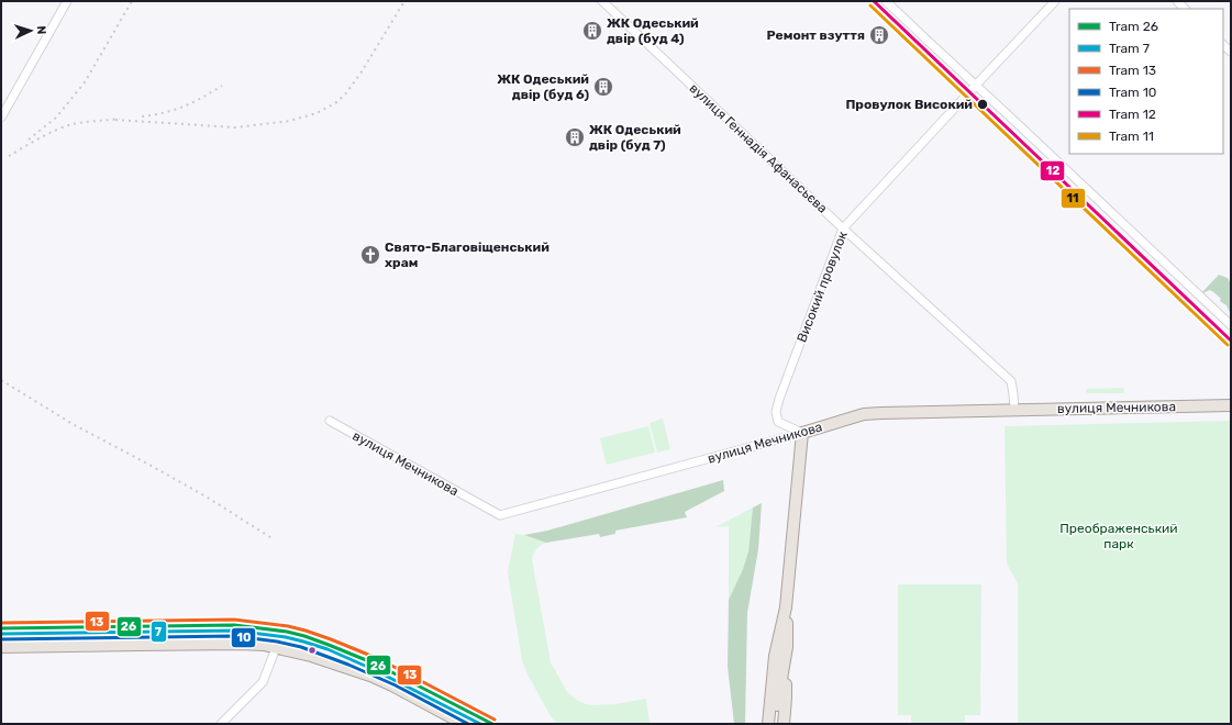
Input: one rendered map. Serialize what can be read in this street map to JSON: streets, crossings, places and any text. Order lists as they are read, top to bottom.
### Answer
{
  "streets": {
    "main road": ["вулиця Мечникова"],
    "street": ["вулиця Геннадія Афанасьєва", "Високий провулок"]
  },
  "crossings": [
    ["вулиця Геннадія Афанасьєва", "Високий провулок"],
    ["вулиця Геннадія Афанасьєва", "вулиця Мечникова"],
    ["Високий провулок", "вулиця Мечникова"]
  ],
  "parks": ["Преображенський парк"],
  "places": {
    "building": [
      "ЖК Одеський двір (буд 4)",
      "Ремонт взуття",
      "ЖК Одеський двір (буд 6)",
      "ЖК Одеський двір (буд 7)"
    ],
    "other": ["Провулок Високий"],
    "church": ["Свято-Благовіщенський храм"]
  },
  "lines": [
    "tram line 12",
    "tram line 11",
    "tram line 13",
    "tram line 26",
    "tram line 7",
    "tram line 10"
  ],
  "legend": [
    "Tram 26",
    "Tram 7",
    "Tram 13",
    "Tram 10",
    "Tram 12",
    "Tram 11"
  ],
  "north": "right"
}
